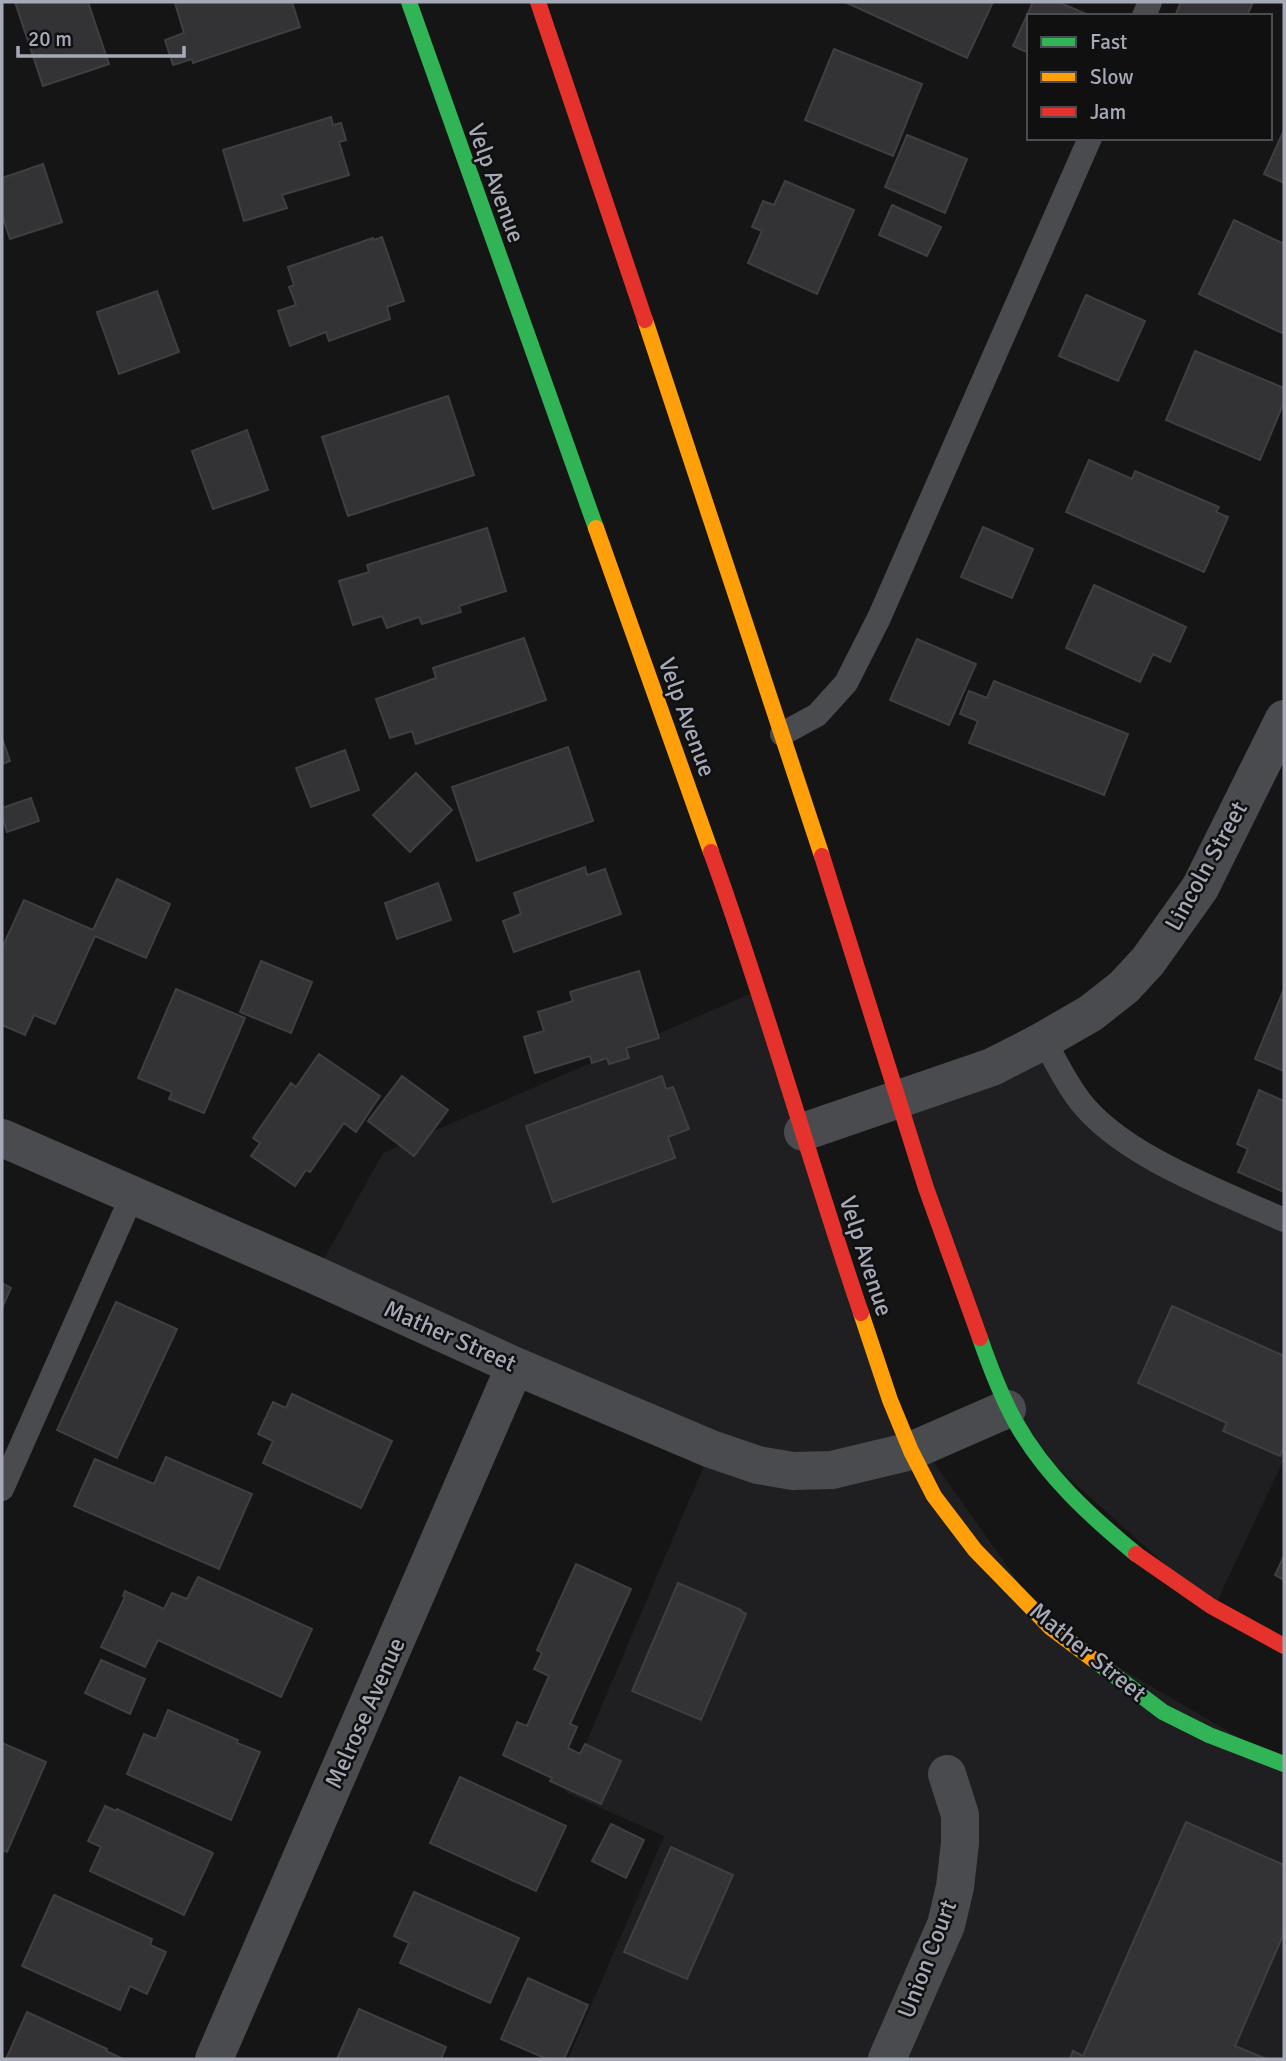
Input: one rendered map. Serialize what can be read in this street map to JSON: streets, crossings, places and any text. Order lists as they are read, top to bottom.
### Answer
{
  "streets": {
    "main road": ["Velp Avenue", "Mather Street"],
    "street": ["Lincoln Street", "Melrose Avenue", "Union Court"]
  },
  "crossings": [
    ["Velp Avenue", "Lincoln Street"],
    ["Velp Avenue", "Mather Street"],
    ["Mather Street", "Melrose Avenue"]
  ],
  "legend": ["Fast", "Slow", "Jam"],
  "scale_bar": "20 m"
}
